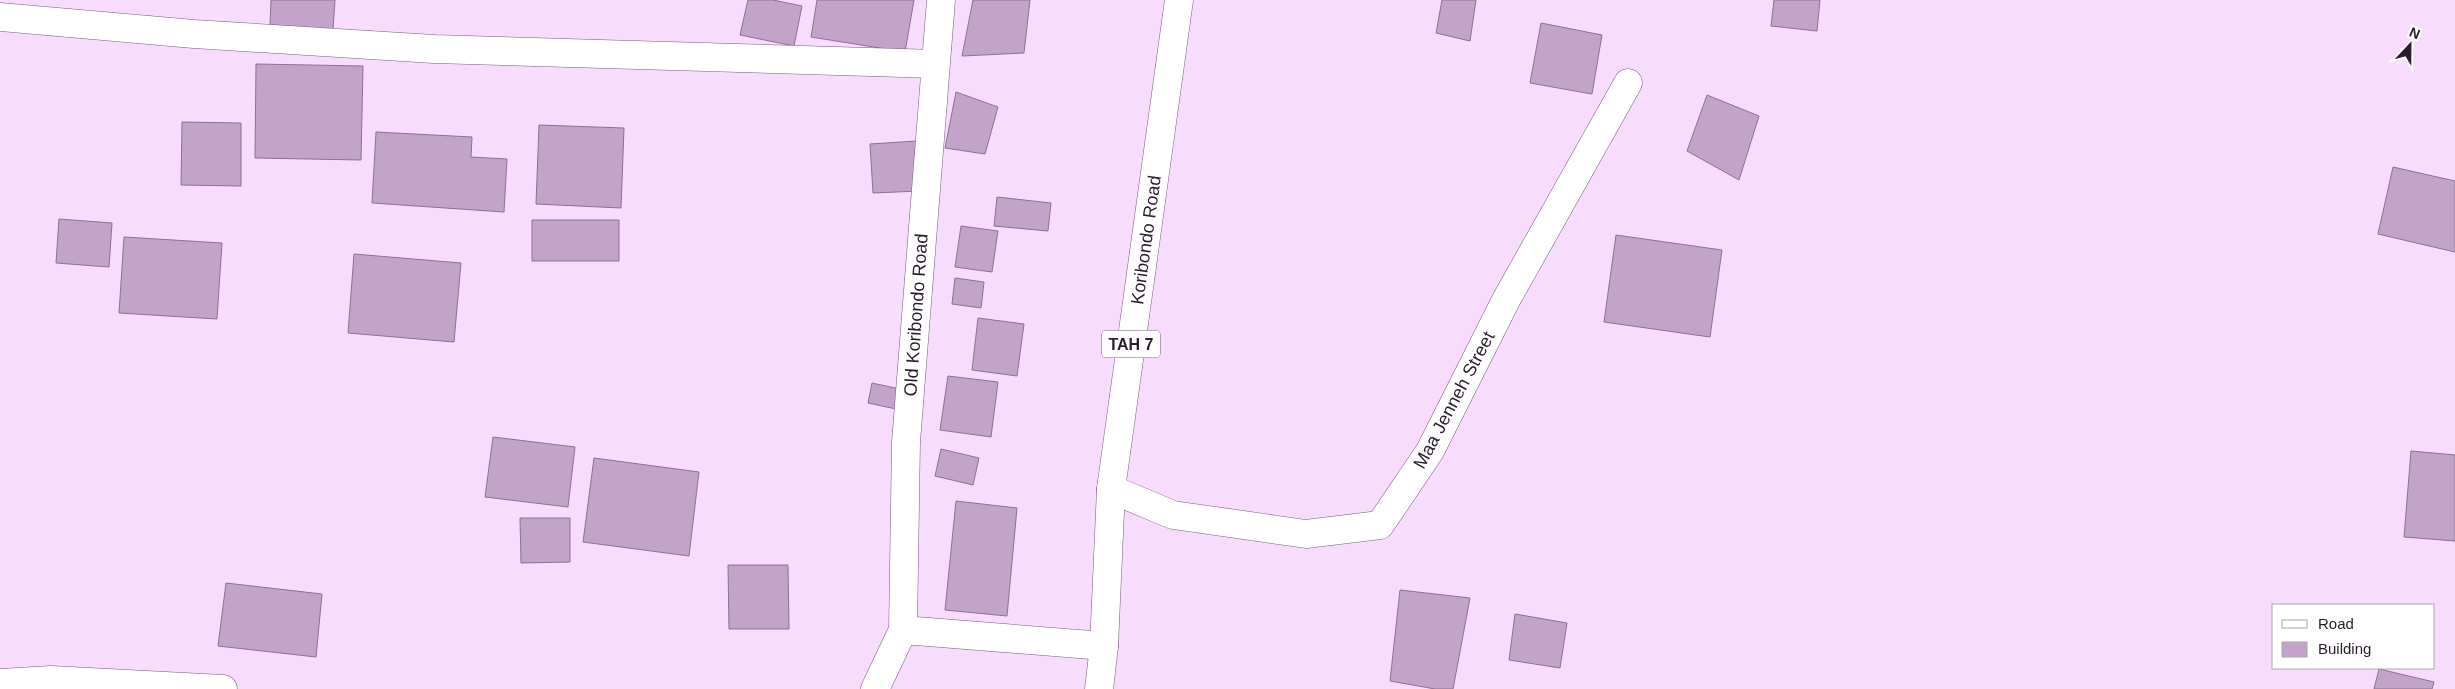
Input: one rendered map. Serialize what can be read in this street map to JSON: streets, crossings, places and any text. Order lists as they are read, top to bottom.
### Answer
{
  "streets": {
    "main road": [
      "Koribondo Road",
      "Old Koribondo Road",
      "TAH 7",
      "Maa Jenneh Street"
    ]
  },
  "crossings": [
    ["Koribondo Road", "Maa Jenneh Street"]
  ],
  "legend": ["Road", "Building"],
  "north": "top"
}
